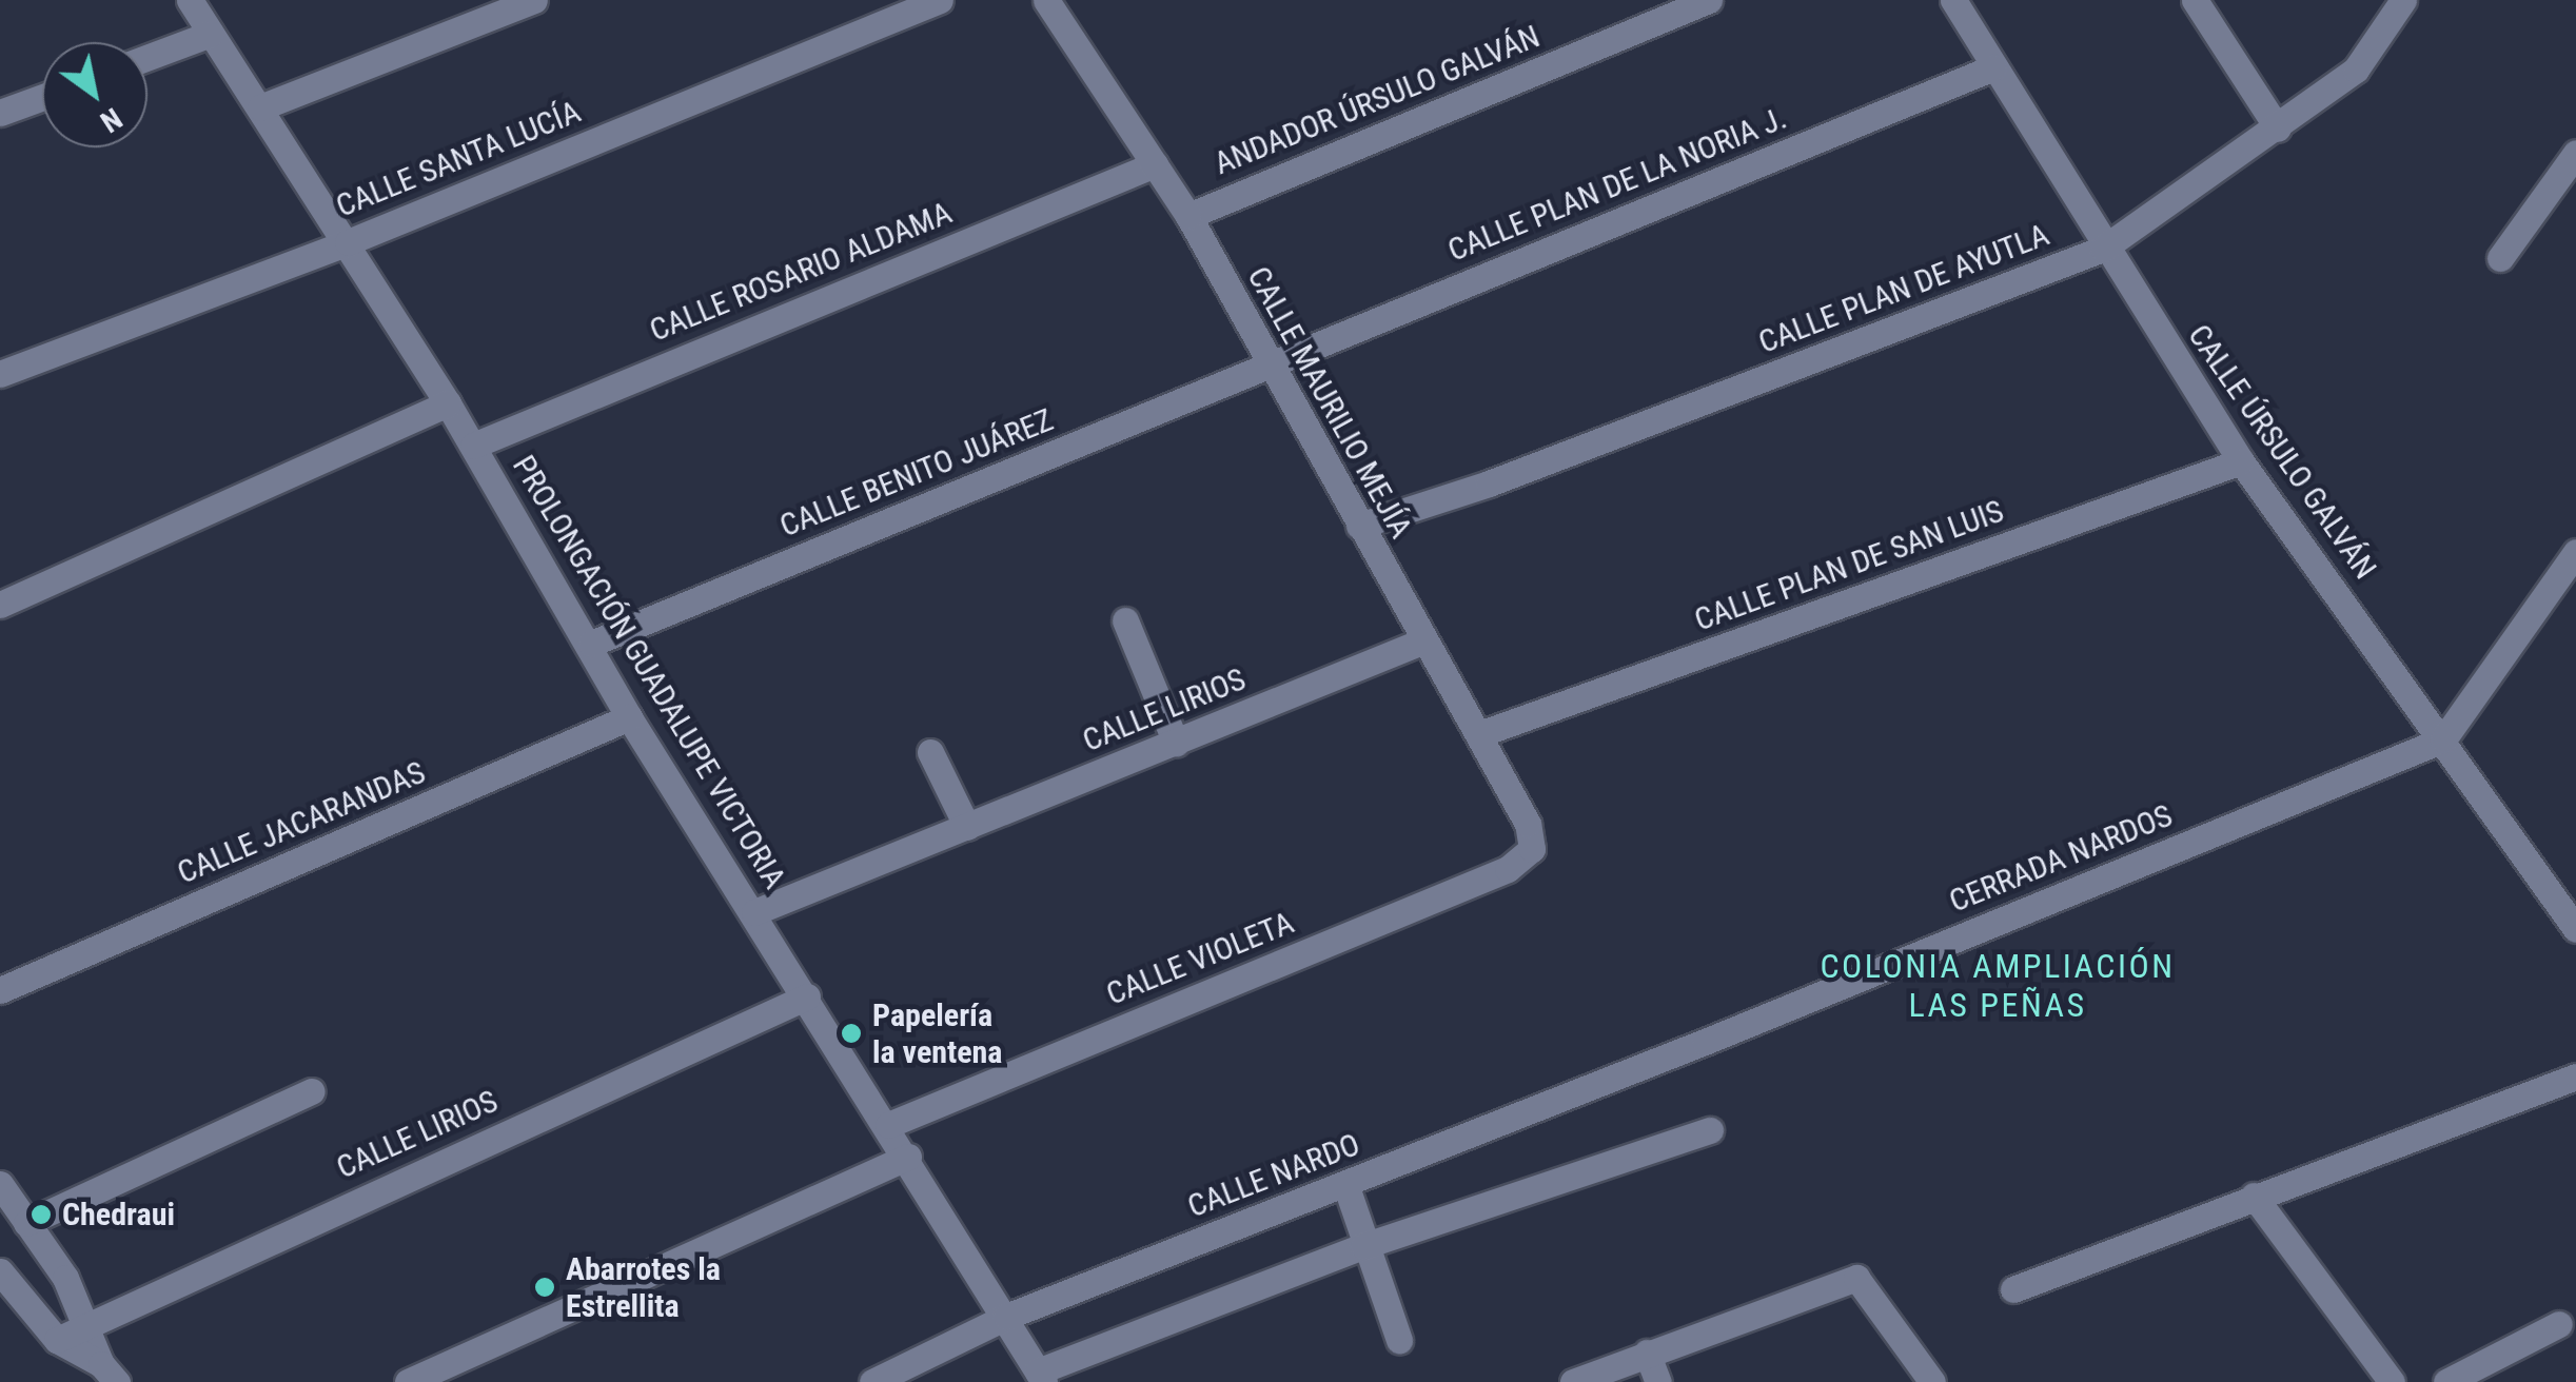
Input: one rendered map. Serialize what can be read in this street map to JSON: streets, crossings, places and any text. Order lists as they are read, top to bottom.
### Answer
{
  "streets": {
    "street": [
      "ANDADOR ÚRSULO GALVÁN",
      "CALLE SANTA LUCÍA",
      "CALLE PLAN DE LA NORIA J.",
      "CALLE ROSARIO ALDAMA",
      "CALLE PLAN DE AYUTLA",
      "CALLE MAURILIO MEJÍA",
      "CALLE ÚRSULO GALVÁN",
      "CALLE BENITO JUÁREZ",
      "CALLE PLAN DE SAN LUIS",
      "PROLONGACIÓN GUADALUPE VICTORIA",
      "CALLE LIRIOS",
      "CALLE JACARANDAS",
      "CERRADA NARDOS",
      "CALLE VIOLETA",
      "CALLE NARDO"
    ]
  },
  "crossings": [
    ["ANDADOR ÚRSULO GALVÁN", "CALLE MAURILIO MEJÍA"],
    ["CALLE SANTA LUCÍA", "PROLONGACIÓN GUADALUPE VICTORIA"],
    ["CALLE PLAN DE LA NORIA J.", "CALLE MAURILIO MEJÍA"],
    ["CALLE PLAN DE LA NORIA J.", "CALLE ÚRSULO GALVÁN"],
    ["CALLE PLAN DE LA NORIA J.", "CALLE BENITO JUÁREZ"],
    ["CALLE ROSARIO ALDAMA", "CALLE MAURILIO MEJÍA"],
    ["CALLE ROSARIO ALDAMA", "PROLONGACIÓN GUADALUPE VICTORIA"],
    ["CALLE PLAN DE AYUTLA", "CALLE MAURILIO MEJÍA"],
    ["CALLE PLAN DE AYUTLA", "CALLE ÚRSULO GALVÁN"],
    ["CALLE MAURILIO MEJÍA", "CALLE BENITO JUÁREZ"],
    ["CALLE MAURILIO MEJÍA", "CALLE PLAN DE SAN LUIS"],
    ["CALLE MAURILIO MEJÍA", "CALLE LIRIOS"],
    ["CALLE MAURILIO MEJÍA", "CALLE VIOLETA"],
    ["CALLE ÚRSULO GALVÁN", "CALLE PLAN DE SAN LUIS"],
    ["CALLE ÚRSULO GALVÁN", "CERRADA NARDOS"],
    ["CALLE BENITO JUÁREZ", "PROLONGACIÓN GUADALUPE VICTORIA"],
    ["PROLONGACIÓN GUADALUPE VICTORIA", "CALLE LIRIOS"],
    ["PROLONGACIÓN GUADALUPE VICTORIA", "CALLE JACARANDAS"],
    ["PROLONGACIÓN GUADALUPE VICTORIA", "CALLE VIOLETA"],
    ["PROLONGACIÓN GUADALUPE VICTORIA", "CALLE NARDO"],
    ["CERRADA NARDOS", "CALLE NARDO"]
  ],
  "districts": ["COLONIA AMPLIACIÓN LAS PEÑAS"],
  "places": ["Papelería la ventena", "Chedraui", "Abarrotes la Estrellita"],
  "north": "bottom right"
}
